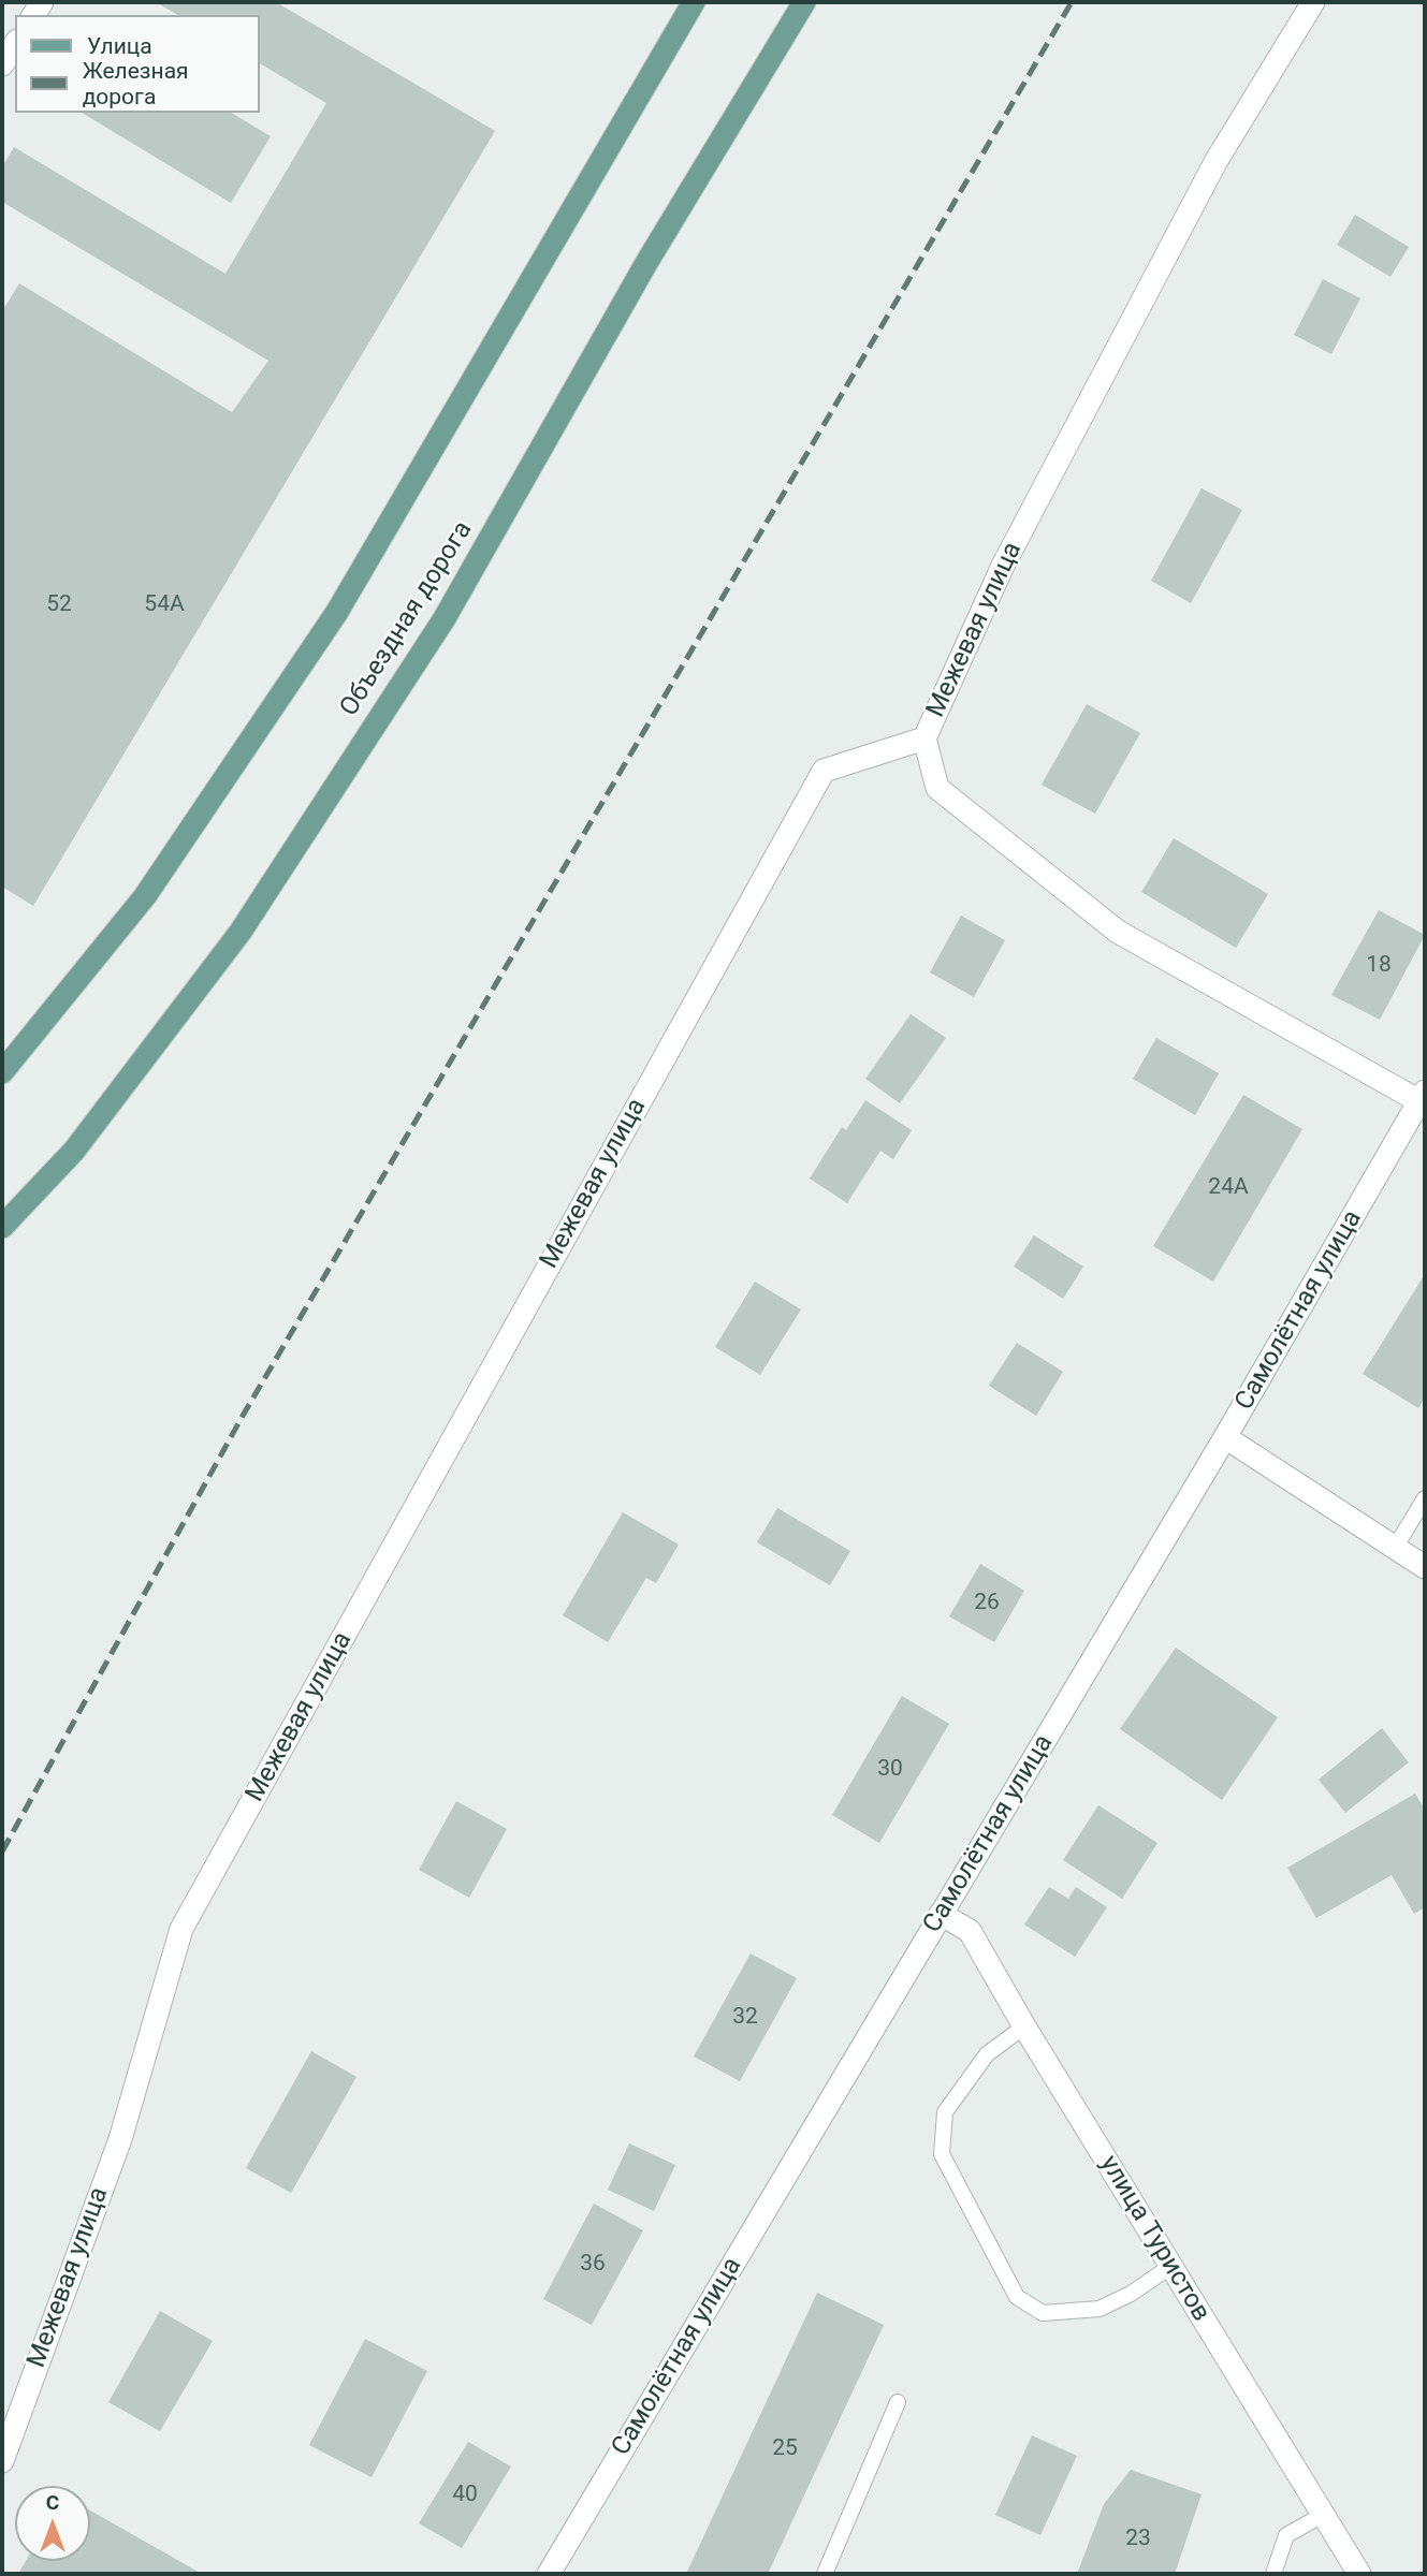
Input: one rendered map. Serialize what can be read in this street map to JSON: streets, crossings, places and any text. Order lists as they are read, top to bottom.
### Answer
{
  "streets": {
    "main road": ["Объездная дорога"],
    "street": ["Межевая улица", "Самолётная улица", "улица Туристов"]
  },
  "crossings": [
    ["Самолётная улица", "улица Туристов"]
  ],
  "house_numbers": [
    "52",
    "54А",
    "18",
    "24А",
    "26",
    "30",
    "32",
    "36",
    "25",
    "40",
    "23"
  ],
  "legend": ["Улица", "Железная дорога"],
  "north": "top"
}
